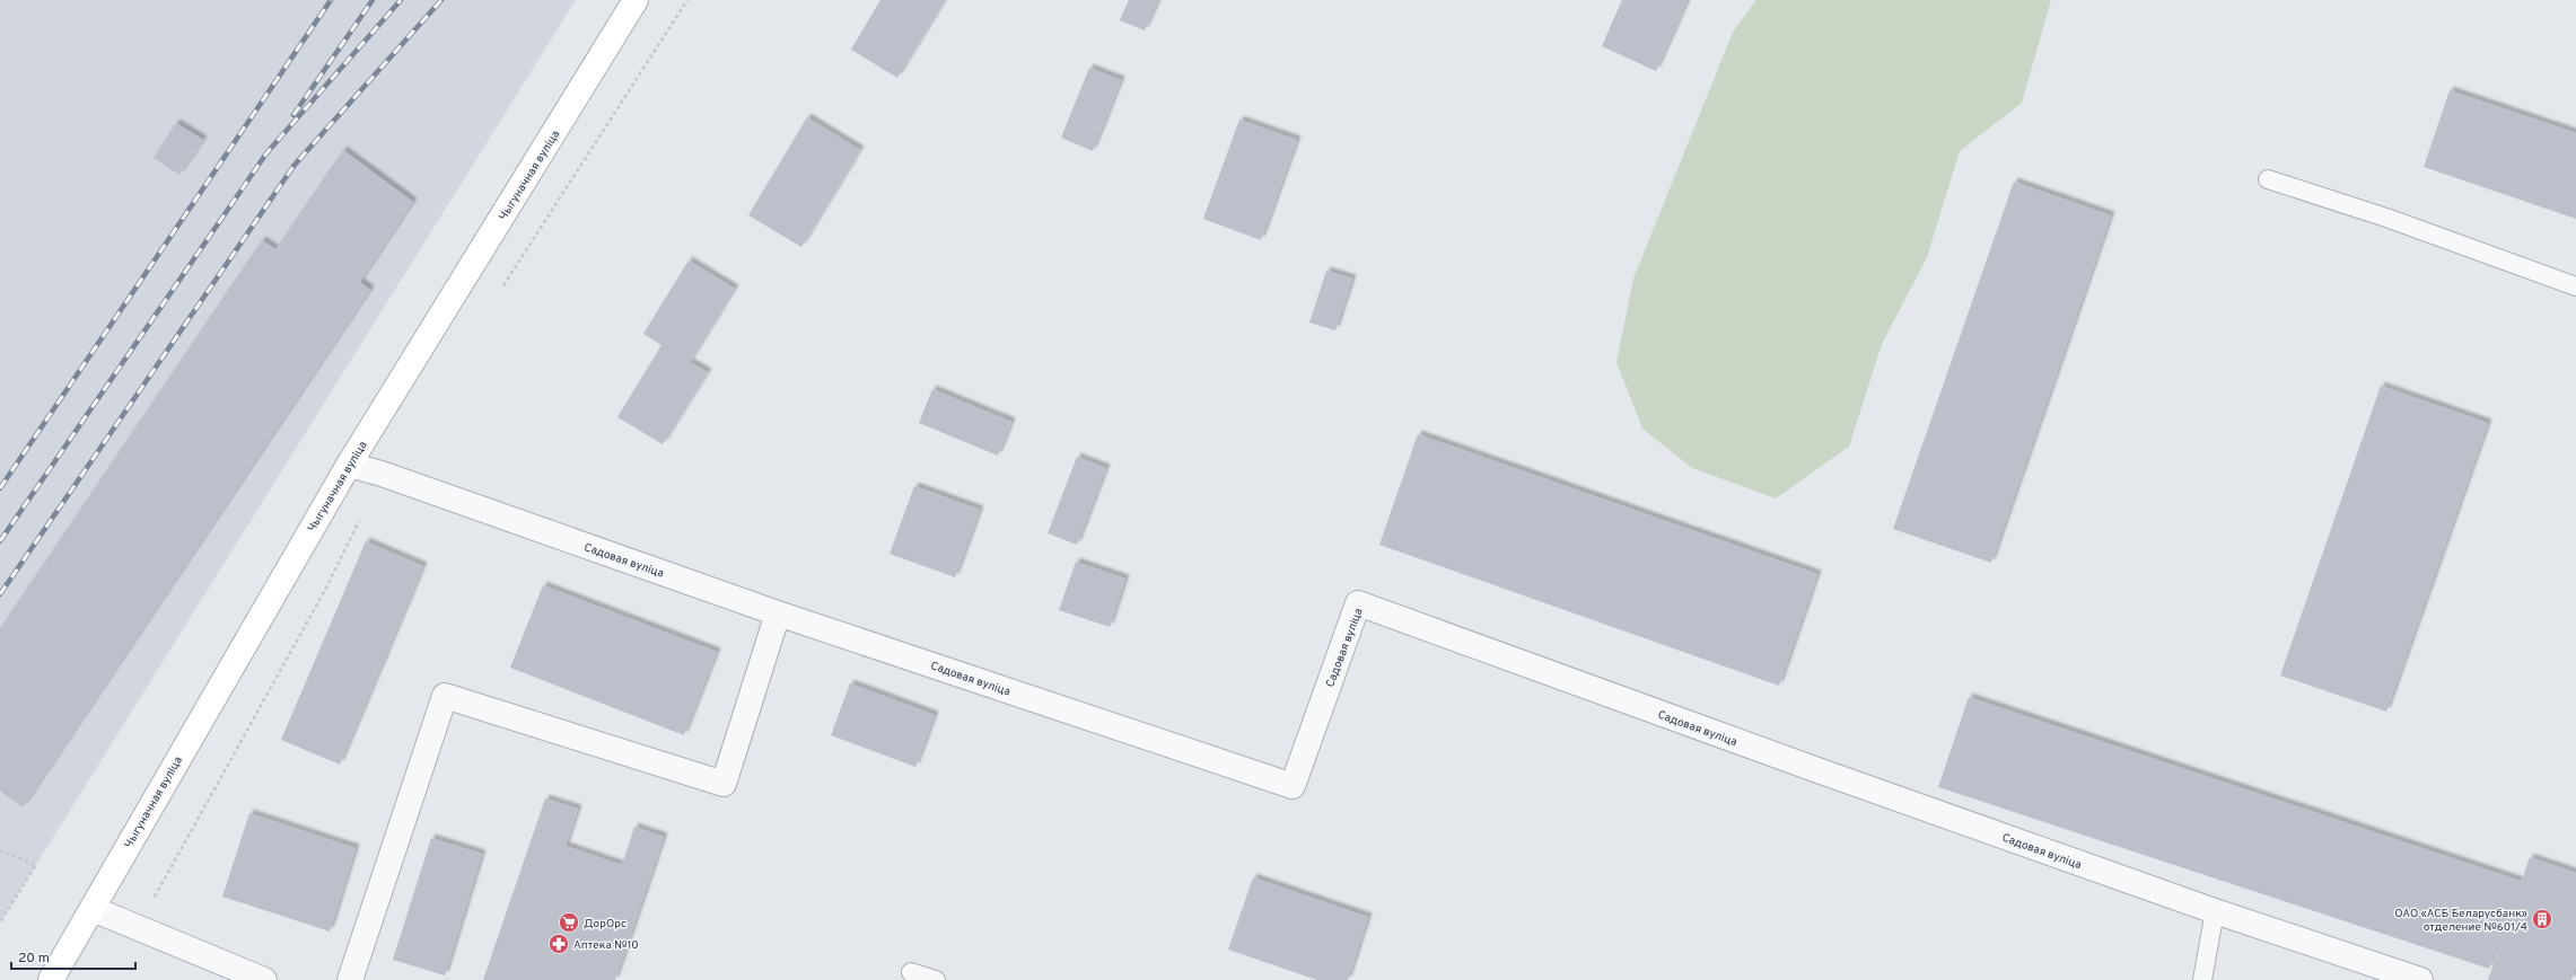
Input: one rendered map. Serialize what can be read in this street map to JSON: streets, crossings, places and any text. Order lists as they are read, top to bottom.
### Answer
{
  "streets": {
    "main road": ["Чыгуначная вуліца"],
    "street": ["Садовая вуліца"]
  },
  "crossings": [
    ["Чыгуначная вуліца", "Садовая вуліца"]
  ],
  "places": {
    "building": ["ОАО «АСБ Беларусбанк» отделение №601/4"],
    "supermarket": ["ДорОрс"],
    "pharmacy": ["Аптека №10"]
  },
  "scale_bar": "20 m"
}
